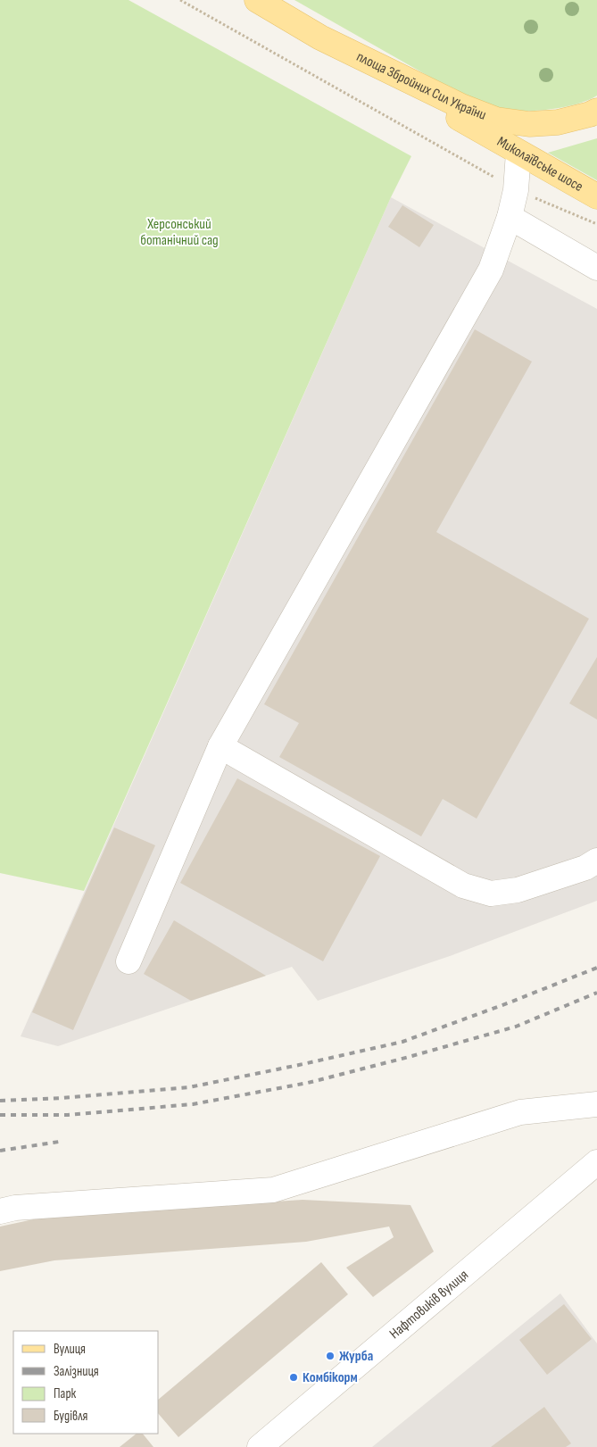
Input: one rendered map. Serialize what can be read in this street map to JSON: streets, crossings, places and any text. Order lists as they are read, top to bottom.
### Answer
{
  "streets": {
    "main road": ["площа Збройних Сил України", "Миколаївське шосе"],
    "street": ["Нафтовиків вулиця"]
  },
  "crossings": [
    ["площа Збройних Сил України", "Миколаївське шосе"]
  ],
  "parks": ["Херсонський ботанічний сад"],
  "places": ["Журба", "Комбікорм"],
  "legend": [
    "Вулиця",
    "Залізниця",
    "Парк",
    "Будівля"
  ]
}
